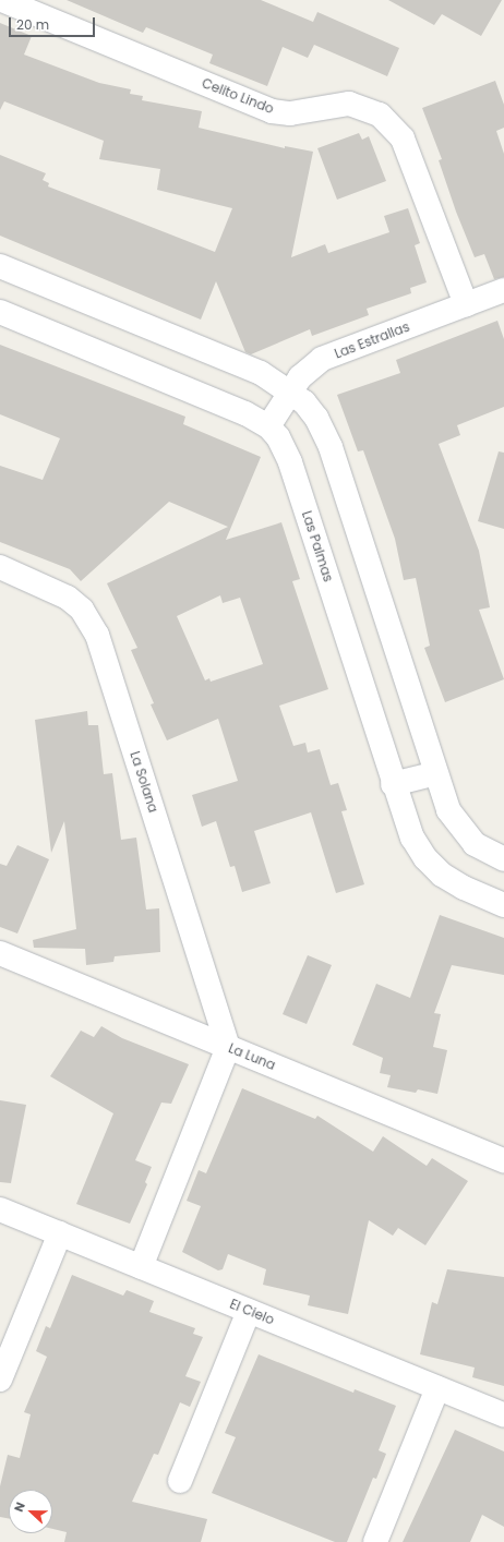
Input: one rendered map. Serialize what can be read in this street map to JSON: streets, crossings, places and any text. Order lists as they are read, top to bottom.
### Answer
{
  "streets": {
    "lane": [
      "Celito Lindo",
      "Las Estrallas",
      "Las Palmas",
      "La Solana",
      "La Luna",
      "El Cielo"
    ]
  },
  "crossings": [
    ["Celito Lindo", "Las Estrallas"],
    ["Las Estrallas", "Las Palmas"],
    ["La Solana", "La Luna"]
  ],
  "scale_bar": "20 m",
  "north": "left"
}
